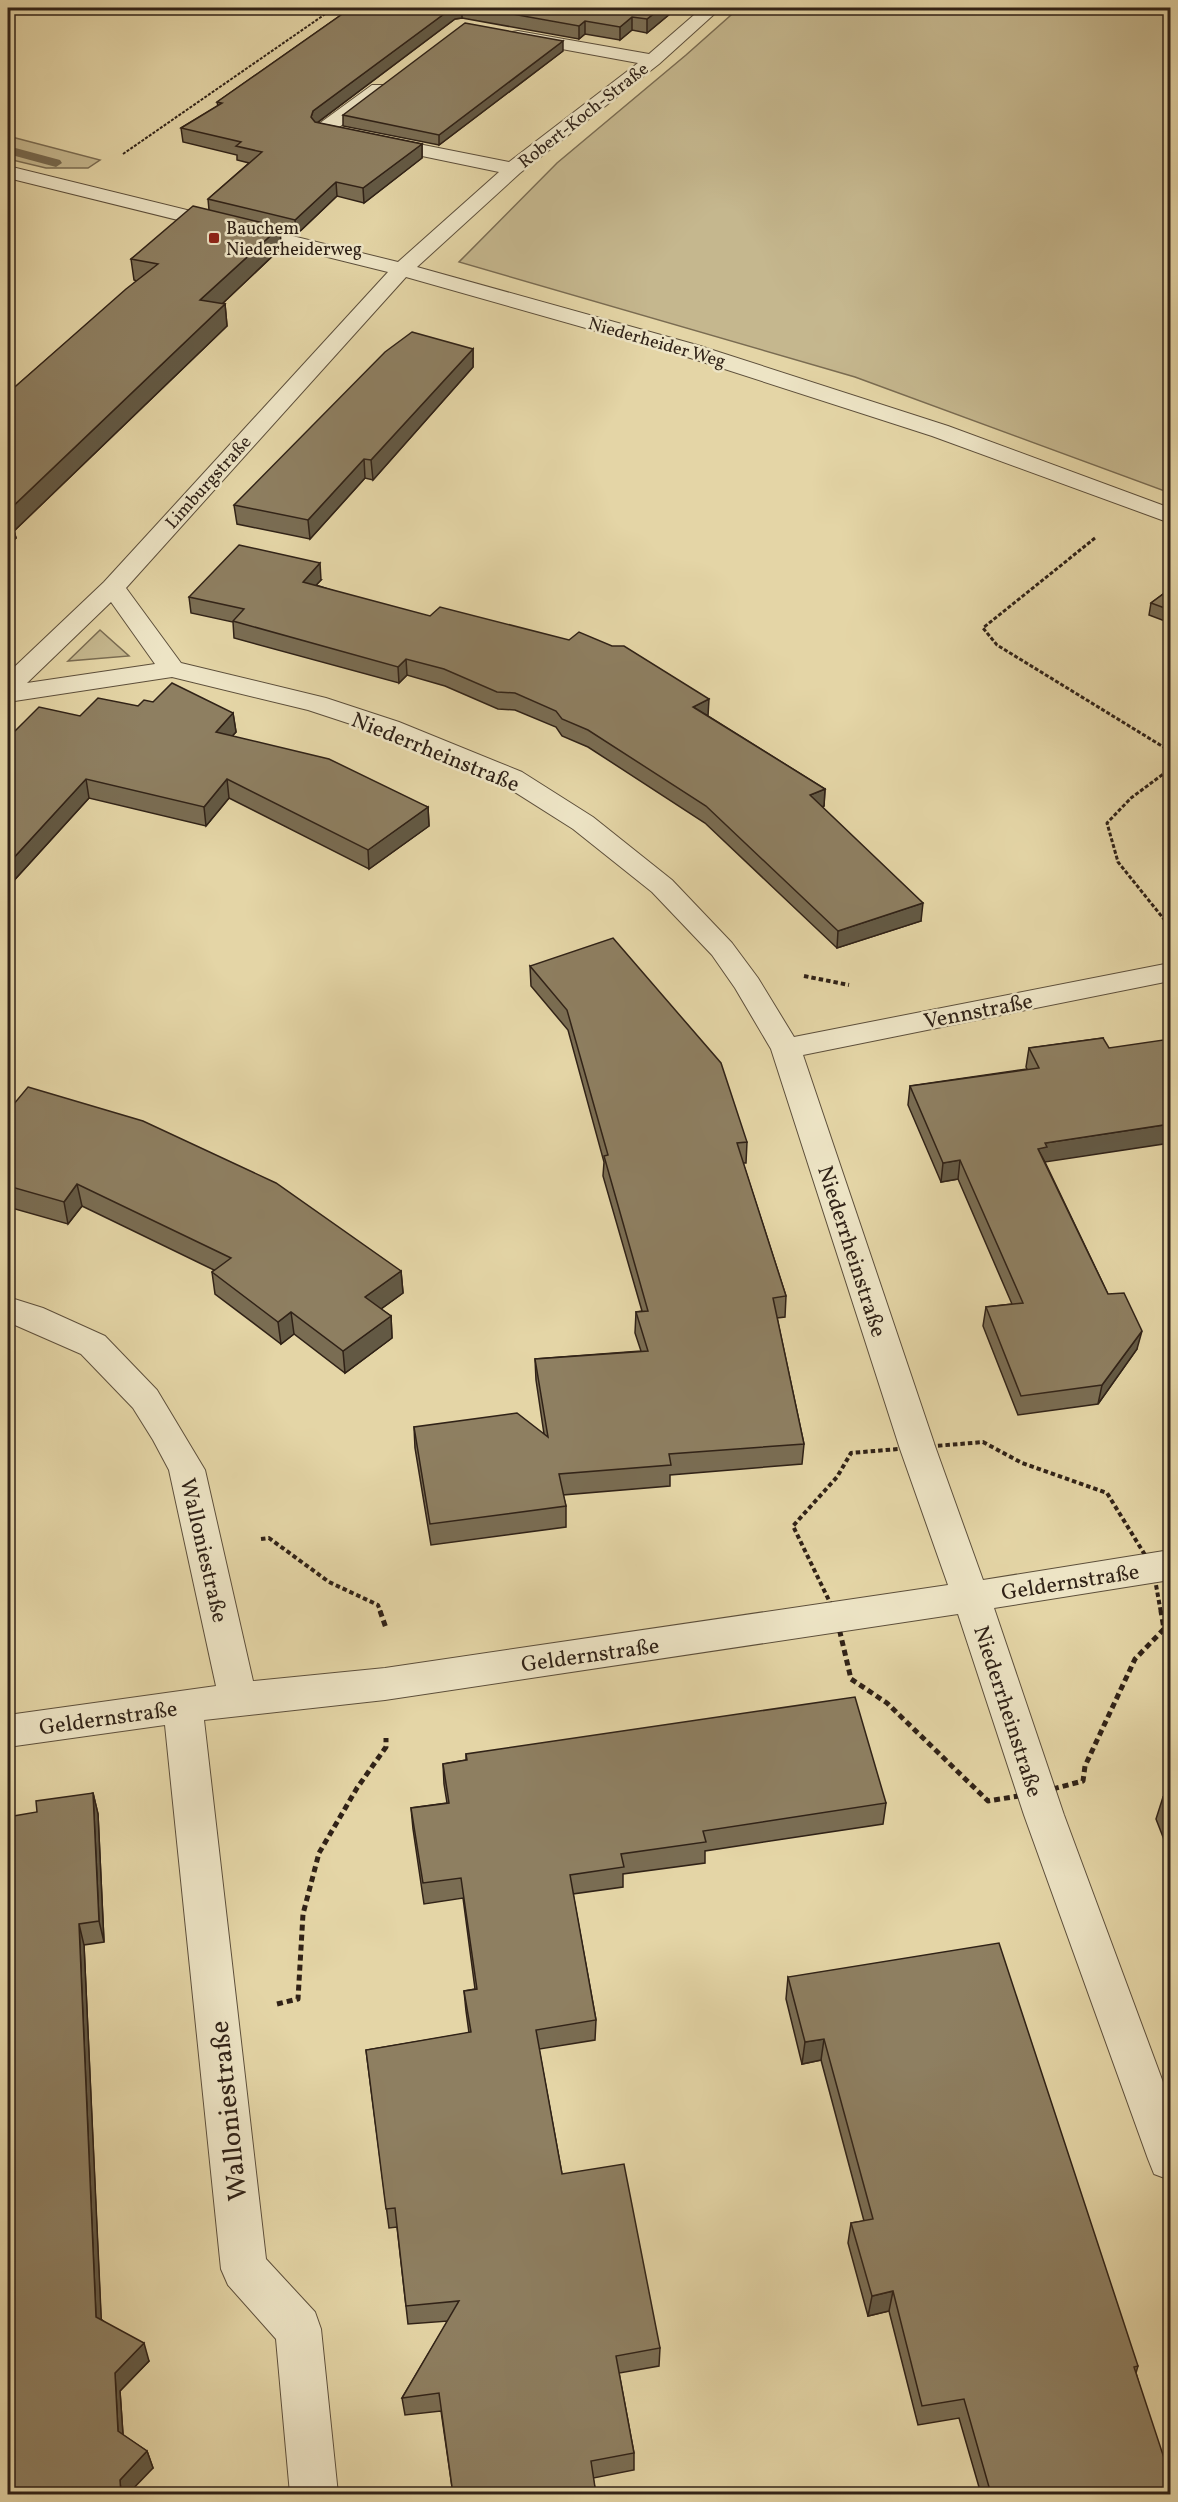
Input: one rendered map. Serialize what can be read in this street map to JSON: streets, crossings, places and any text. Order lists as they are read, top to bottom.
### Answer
{
  "streets": {
    "street": [
      "Robert-Koch-Straße",
      "Niederheider Weg",
      "Limburgstraße",
      "Niederrheinstraße",
      "Vennstraße",
      "Walloniestraße",
      "Geldernstraße"
    ]
  },
  "crossings": [
    ["Robert-Koch-Straße", "Niederheider Weg"],
    ["Robert-Koch-Straße", "Limburgstraße"],
    ["Niederheider Weg", "Limburgstraße"],
    ["Niederrheinstraße", "Vennstraße"],
    ["Niederrheinstraße", "Geldernstraße"],
    ["Walloniestraße", "Geldernstraße"]
  ],
  "places": {
    "transit": ["Bauchem Niederheiderweg"]
  }
}
